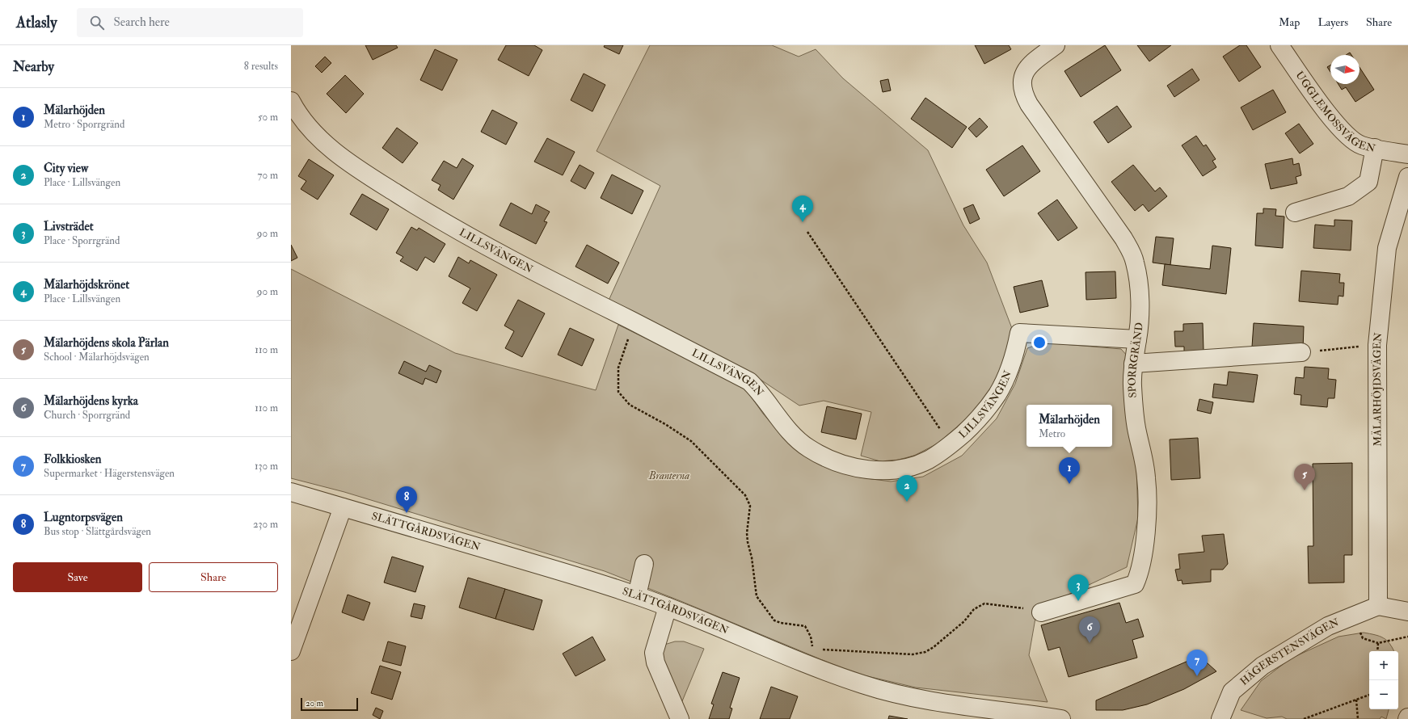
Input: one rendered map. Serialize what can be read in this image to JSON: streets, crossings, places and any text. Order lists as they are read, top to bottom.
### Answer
{
  "streets": {
    "street": [
      "UGGLEMOSSVÄGEN",
      "LILLSVÄNGEN",
      "SPORRGRÄND",
      "MÄLARHÖJDSVÄGEN",
      "SLÄTTGÅRDSVÄGEN",
      "HÄGERSTENSVÄGEN"
    ]
  },
  "crossings": [
    ["LILLSVÄNGEN", "SPORRGRÄND"],
    ["MÄLARHÖJDSVÄGEN", "HÄGERSTENSVÄGEN"]
  ],
  "parks": ["Branterna"],
  "scale_bar": "20 m",
  "north": "right",
  "page": {
    "header": "Atlasly",
    "search": "Search here",
    "nav": ["Map", "Layers", "Share"],
    "heading": ["Nearby", "8 results"],
    "list": [
      {
        "mark": "1",
        "name": "Mälarhöjden",
        "note": "Metro · Sporrgränd",
        "value": "50 m"
      },
      {
        "mark": "2",
        "name": "City view",
        "note": "Place · Lillsvängen",
        "value": "70 m"
      },
      {
        "mark": "3",
        "name": "Livsträdet",
        "note": "Place · Sporrgränd",
        "value": "90 m"
      },
      {
        "mark": "4",
        "name": "Mälarhöjdskrönet",
        "note": "Place · Lillsvängen",
        "value": "90 m"
      },
      {
        "mark": "5",
        "name": "Mälarhöjdens skola Pärlan",
        "note": "School · Mälarhöjdsvägen",
        "value": "110 m"
      },
      {
        "mark": "6",
        "name": "Mälarhöjdens kyrka",
        "note": "Church · Sporrgränd",
        "value": "110 m"
      },
      {
        "mark": "7",
        "name": "Folkkiosken",
        "note": "Supermarket · Hägerstensvägen",
        "value": "130 m"
      },
      {
        "mark": "8",
        "name": "Lugntorpsvägen",
        "note": "Bus stop · Slättgårdsvägen",
        "value": "230 m"
      }
    ],
    "pins": [
      "4",
      "1",
      "5",
      "2",
      "8",
      "3",
      "6",
      "7"
    ],
    "popup": ["Mälarhöjden", "Metro"],
    "buttons": ["Save", "Share"],
    "map_buttons": ["+", "−"],
    "scale": "20 m"
  }
}
